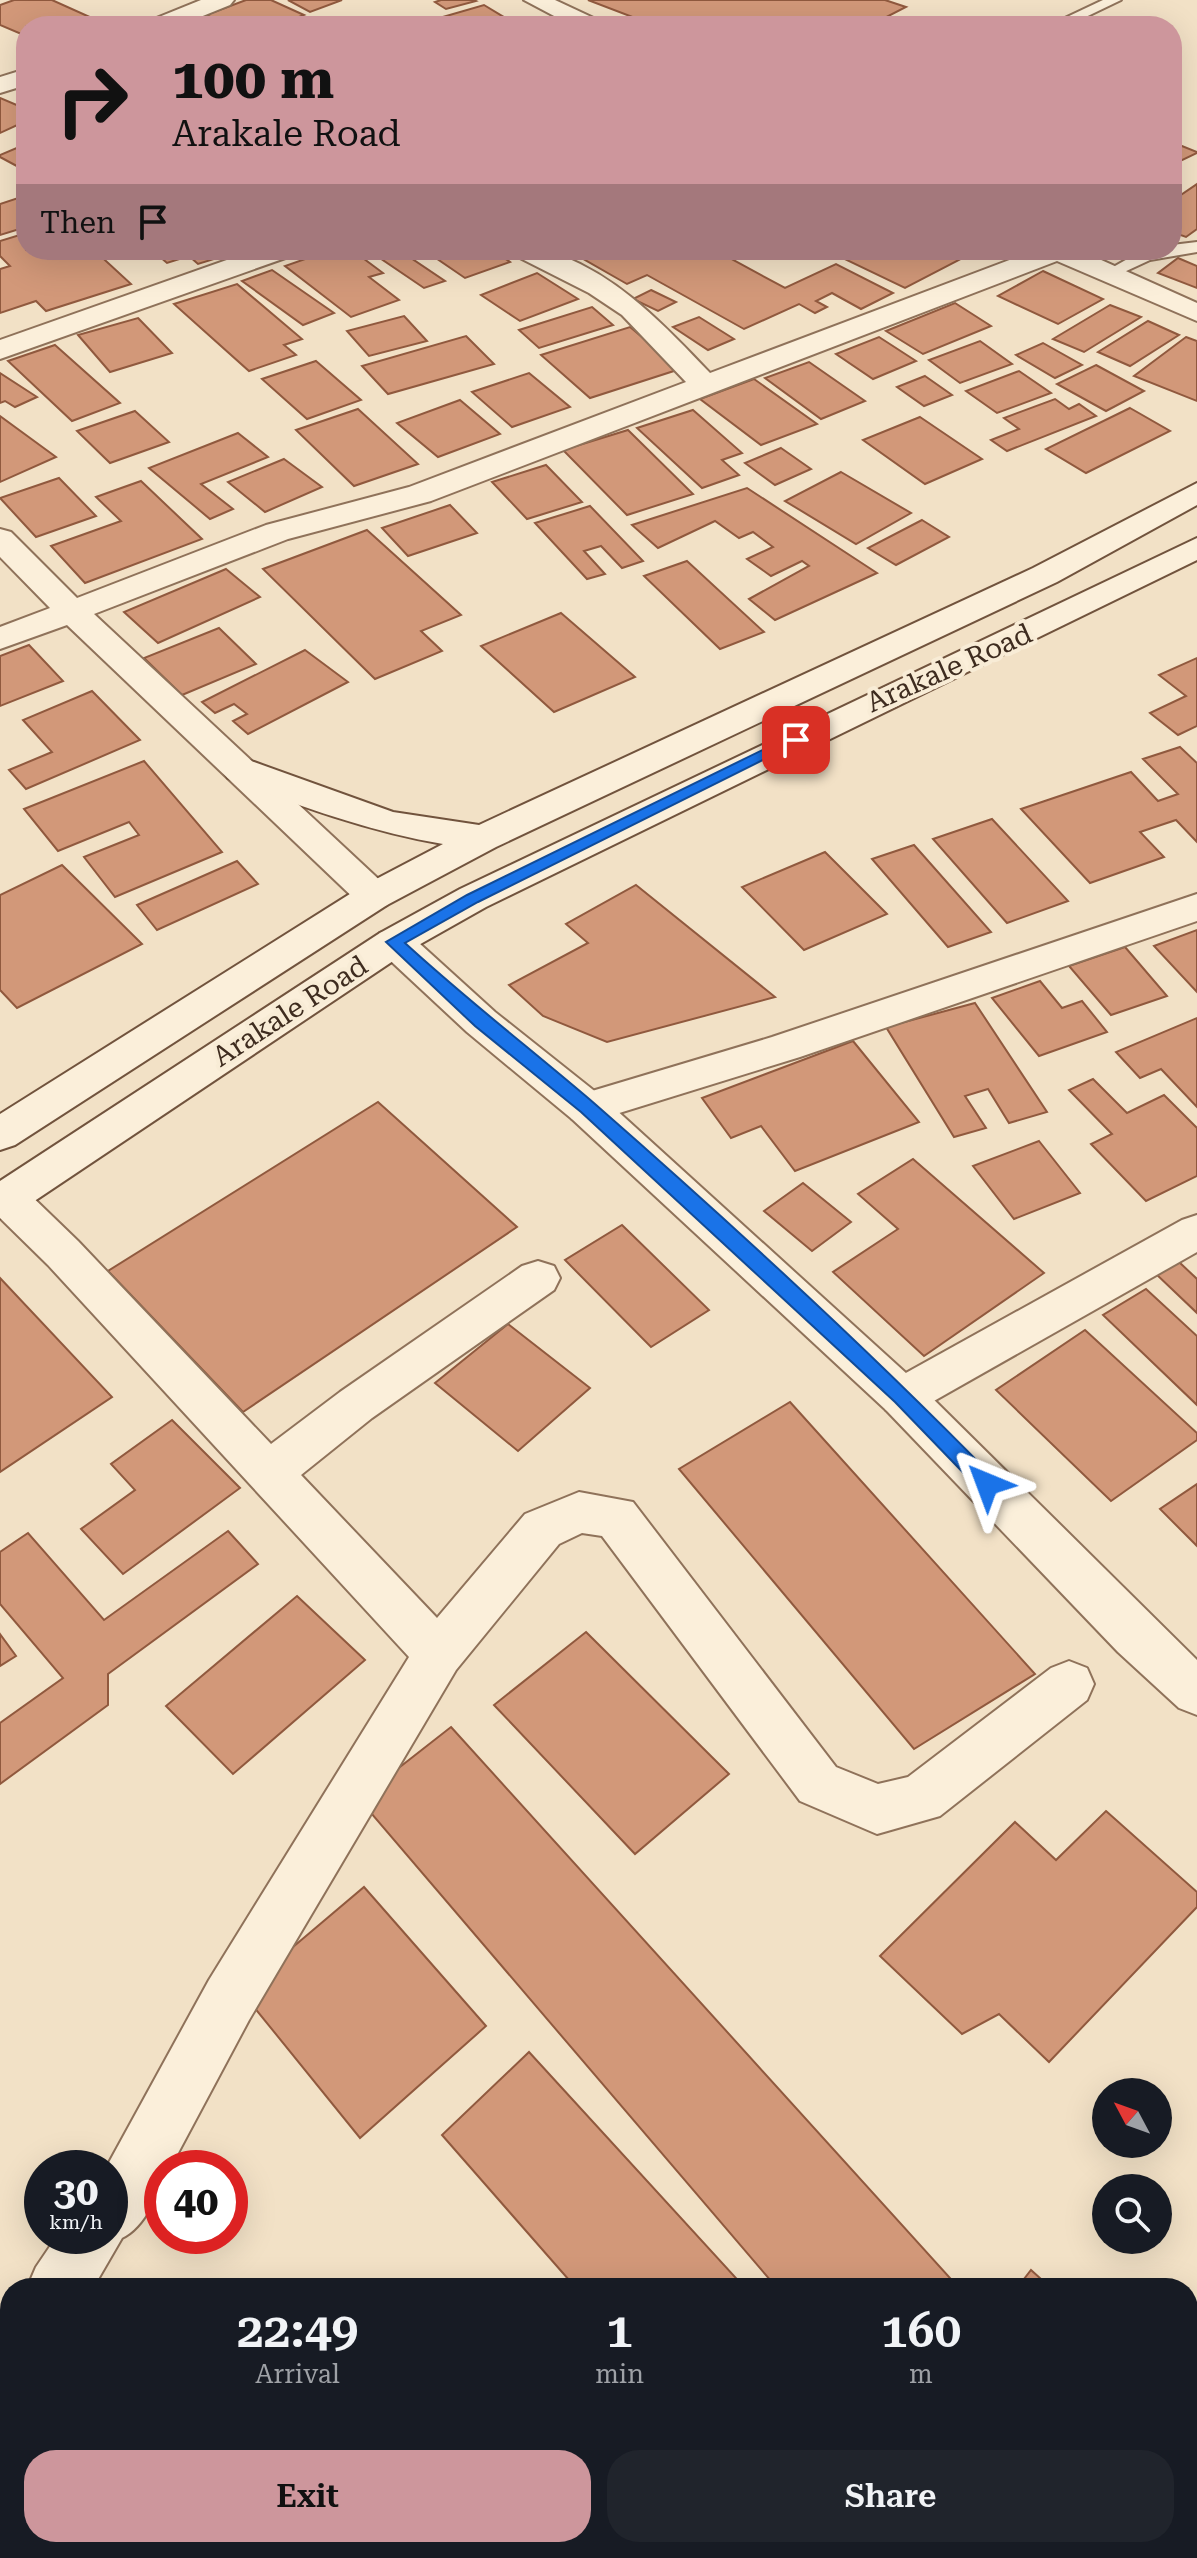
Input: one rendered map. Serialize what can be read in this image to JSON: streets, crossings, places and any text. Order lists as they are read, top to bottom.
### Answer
{
  "streets": {
    "street": ["Arakale Road"]
  },
  "north": "top left",
  "page": {
    "turn": ["100 m", "Arakale Road"],
    "then": "Then",
    "speed": "30 km/h",
    "limit": "40",
    "eta": [
      "22:49",
      "Arrival",
      "1",
      "min",
      "160",
      "m"
    ],
    "buttons": ["Exit", "Share"]
  }
}
